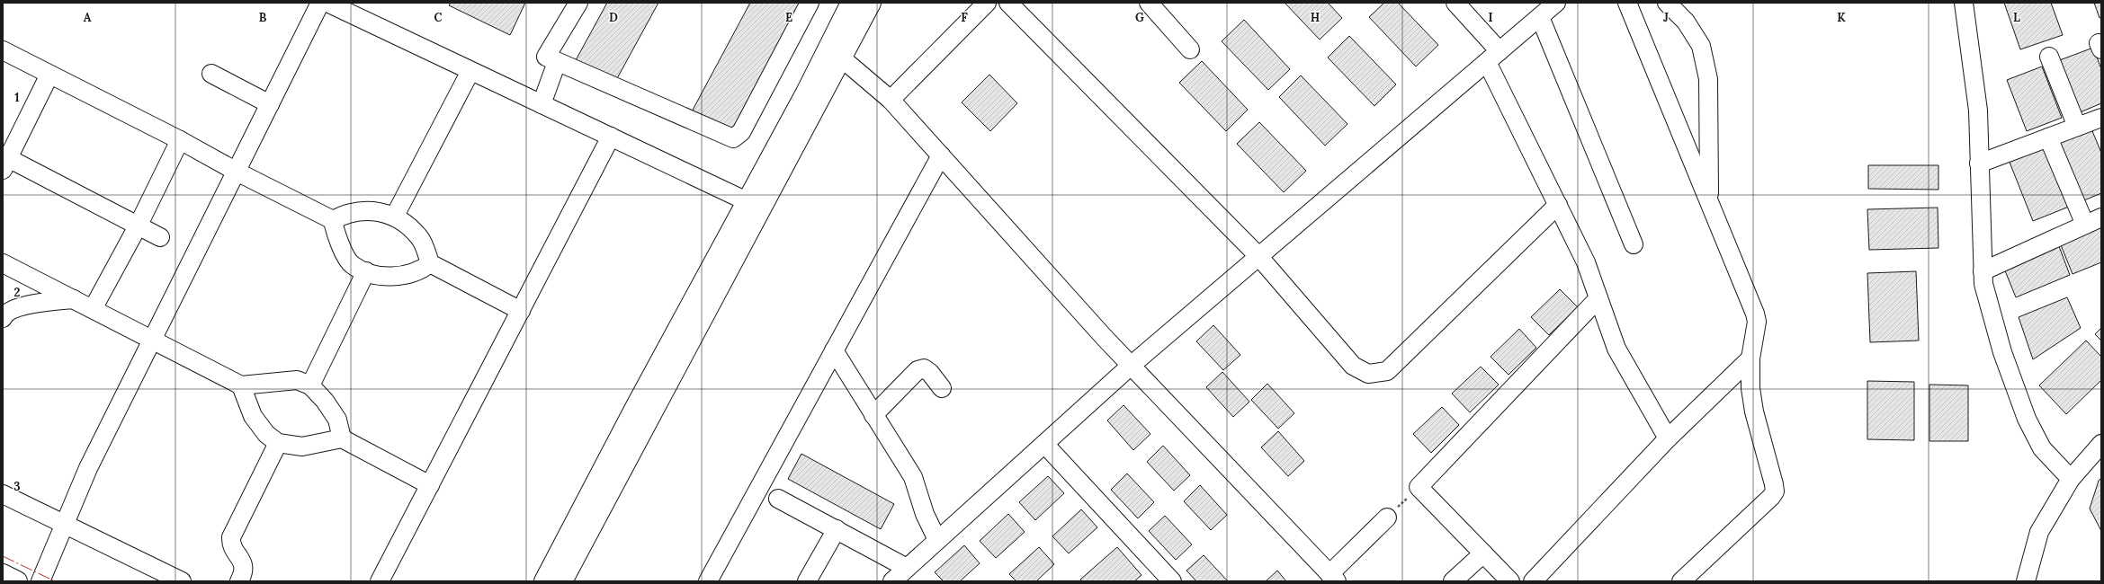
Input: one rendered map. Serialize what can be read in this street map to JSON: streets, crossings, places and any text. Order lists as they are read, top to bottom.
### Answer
{
  "grid": {
    "columns": [
      "A",
      "B",
      "C",
      "D",
      "E",
      "F",
      "G",
      "H",
      "I",
      "J",
      "K",
      "L"
    ],
    "rows": ["1", "2", "3"]
  }
}
